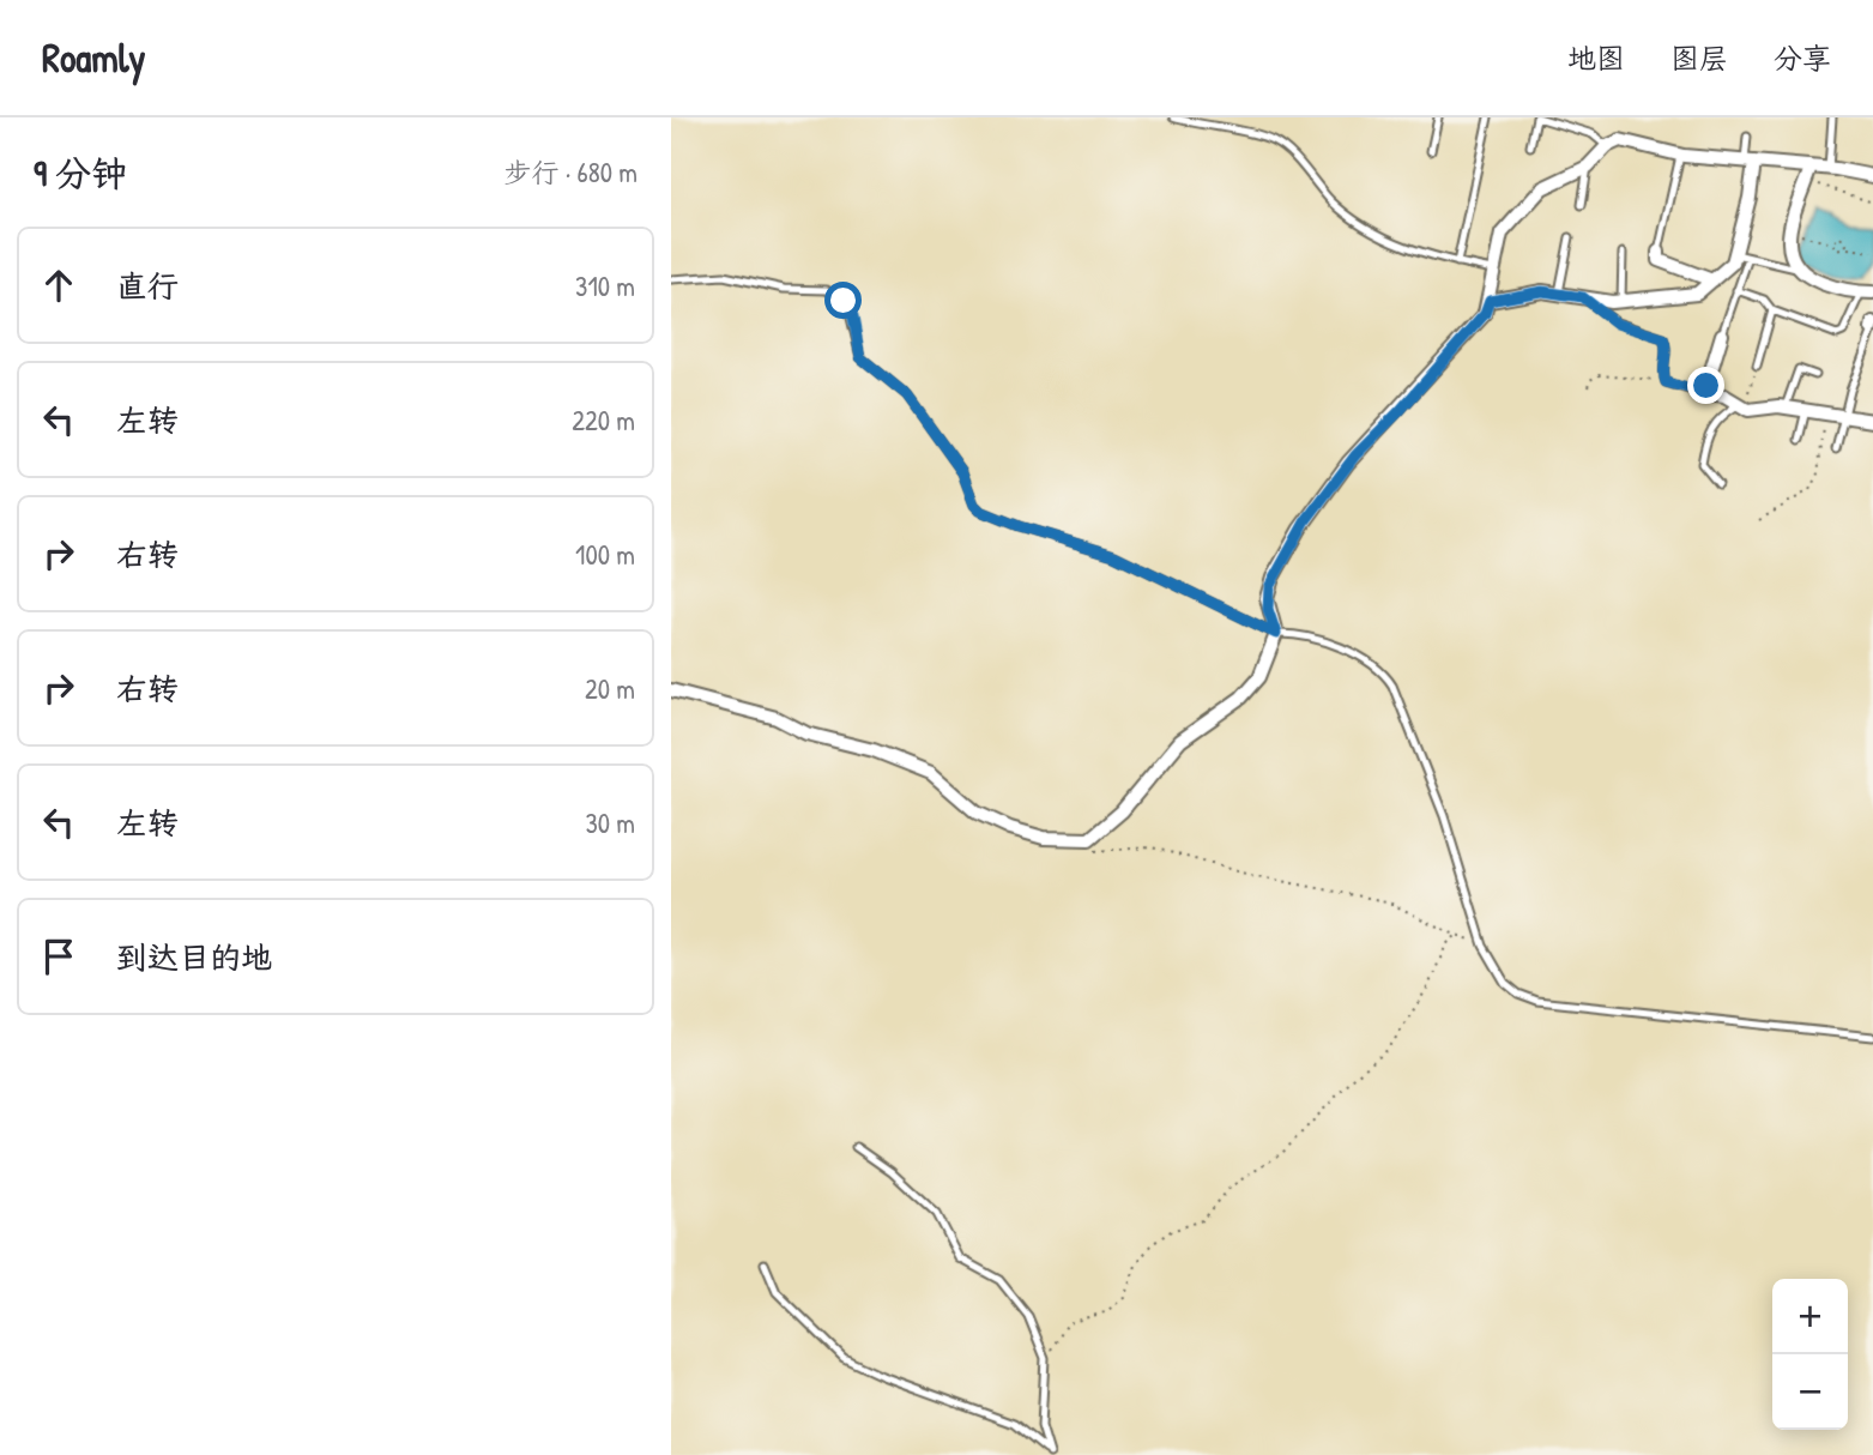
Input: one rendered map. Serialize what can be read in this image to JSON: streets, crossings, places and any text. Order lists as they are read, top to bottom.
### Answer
{
  "page": {
    "header": "Roamly",
    "nav": ["地图", "图层", "分享"],
    "heading": ["9 分钟", "步行 · 680 m"],
    "list": [
      ["直行", "310 m"],
      ["左转", "220 m"],
      ["右转", "100 m"],
      ["右转", "20 m"],
      ["左转", "30 m"],
      "到达目的地"
    ],
    "map_buttons": ["+", "−"]
  }
}
